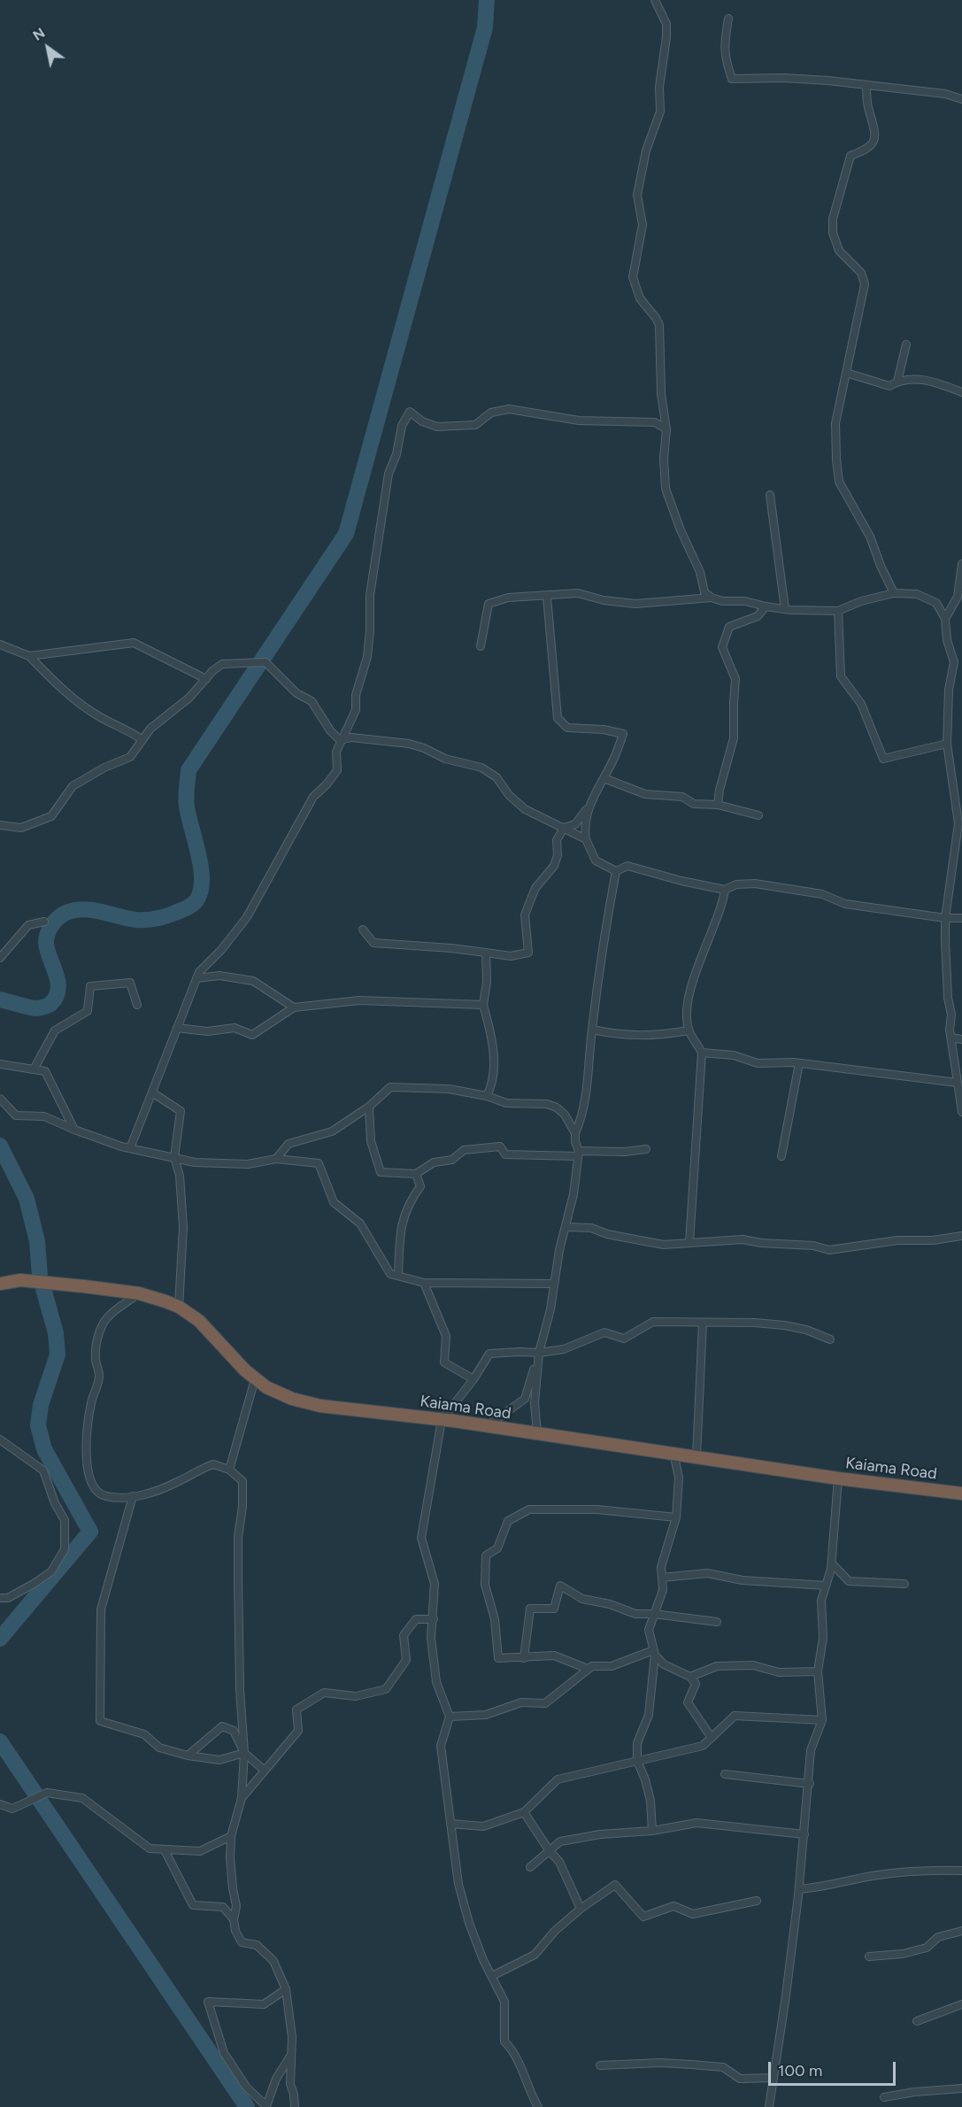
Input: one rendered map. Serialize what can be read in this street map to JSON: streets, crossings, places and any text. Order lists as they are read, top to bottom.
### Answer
{
  "streets": {
    "highway": ["Kaiama Road"]
  },
  "scale_bar": "100 m",
  "north": "top left"
}
